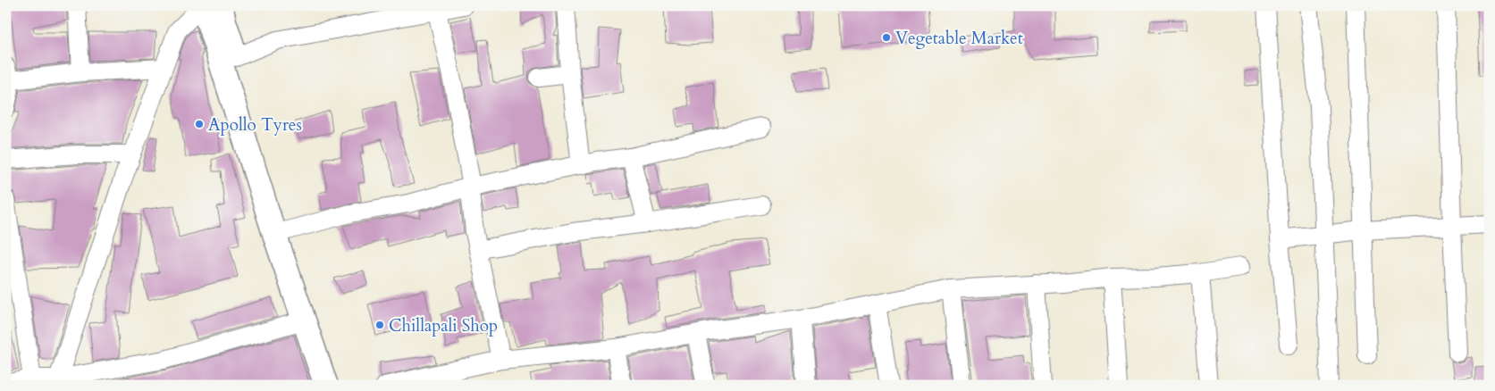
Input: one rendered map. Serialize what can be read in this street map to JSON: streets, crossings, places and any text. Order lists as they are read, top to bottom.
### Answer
{
  "places": ["Vegetable Market", "Apollo Tyres", "Chillapali Shop"]
}
